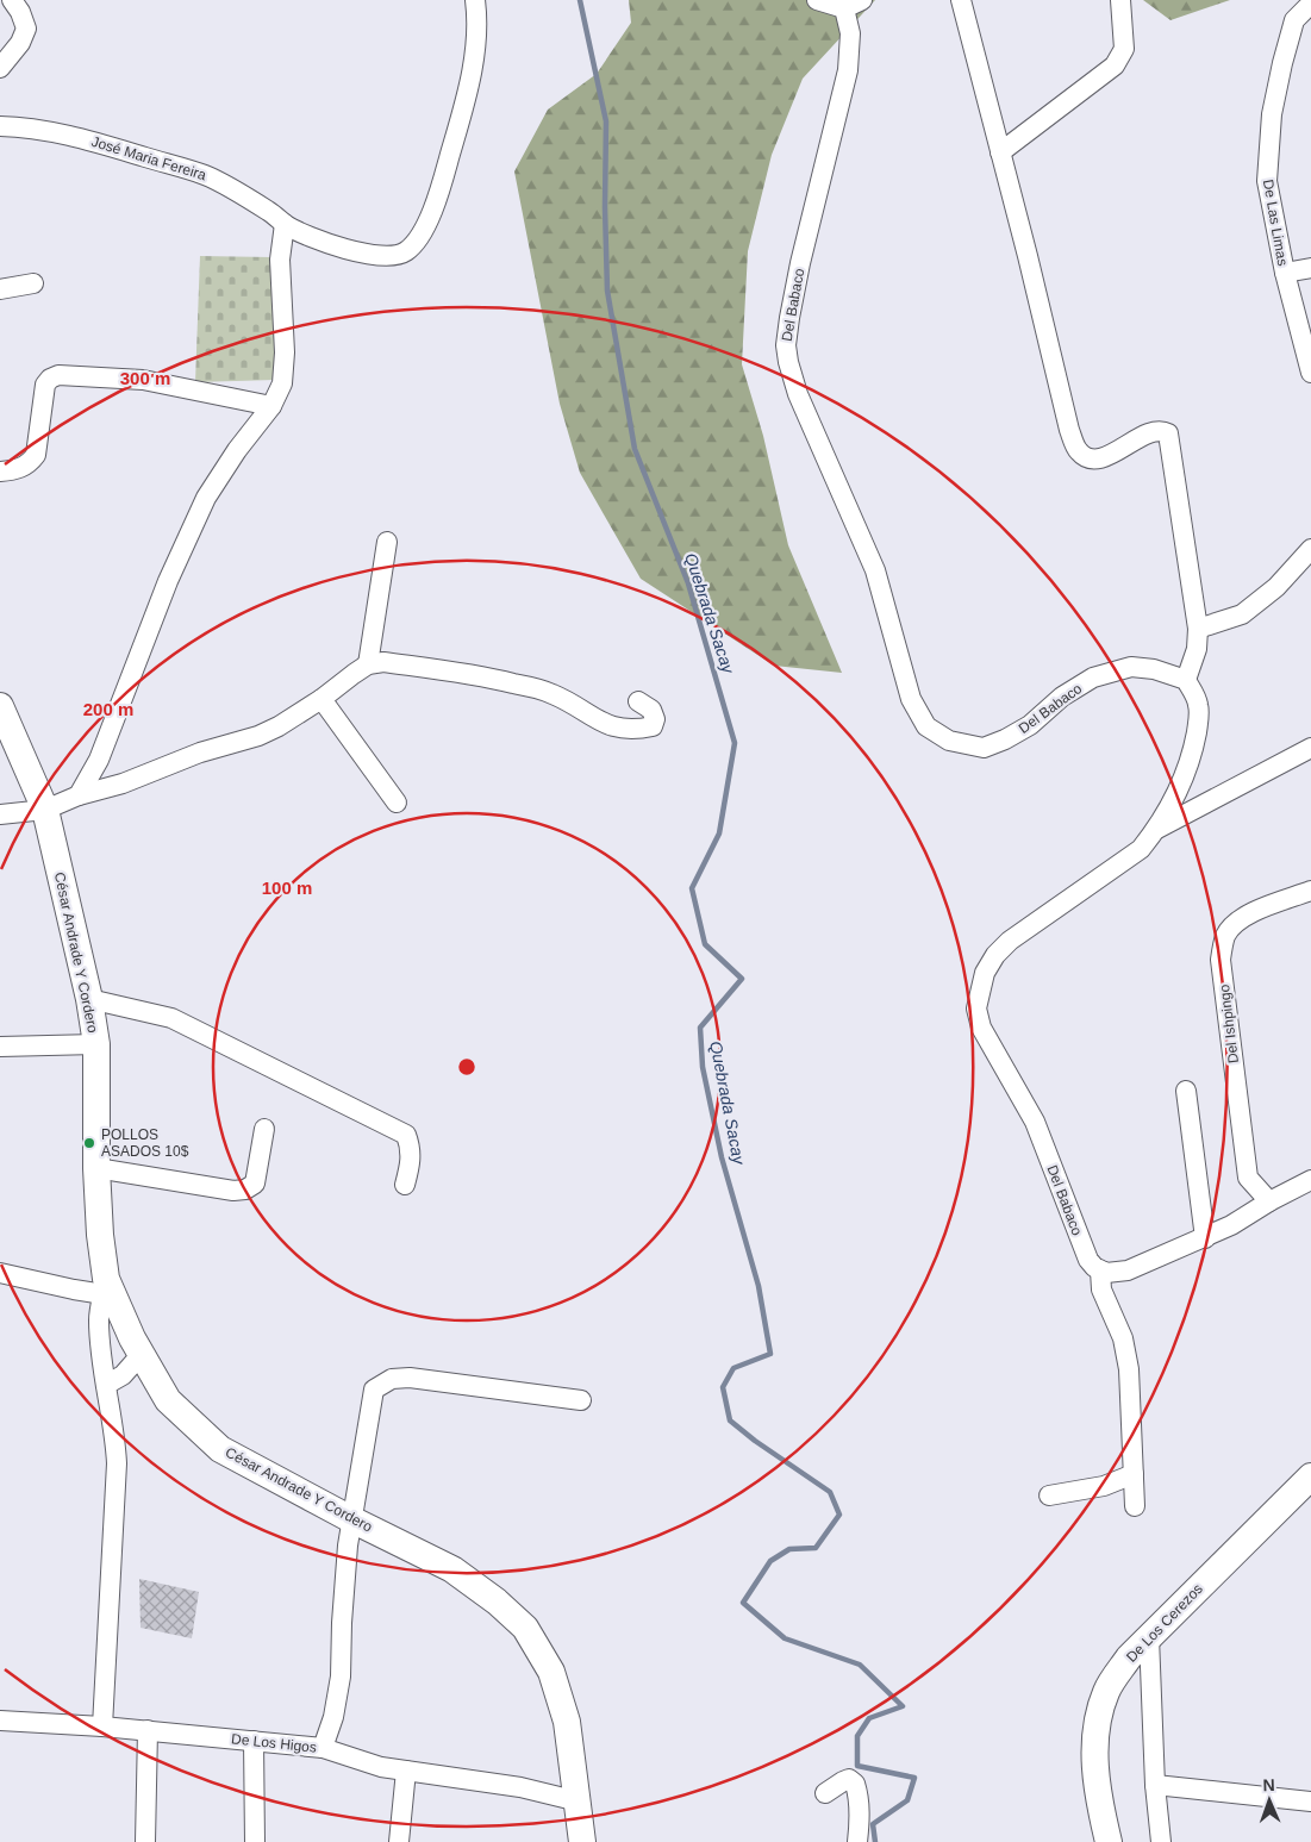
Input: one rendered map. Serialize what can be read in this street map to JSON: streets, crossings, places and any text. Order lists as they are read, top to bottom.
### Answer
{
  "streets": {
    "street": [
      "José Maria Fereira",
      "De Las Limas",
      "Del Babaco",
      "César Andrade Y Cordero",
      "Del Ishpingo",
      "De Los Cerezos",
      "De Los Higos"
    ]
  },
  "crossings": [
    ["César Andrade Y Cordero", "De Los Higos"]
  ],
  "water": ["Quebrada Sacay"],
  "places": ["POLLOS ASADOS 10$"],
  "north": "top",
  "rings": ["300 m", "200 m", "100 m"]
}
